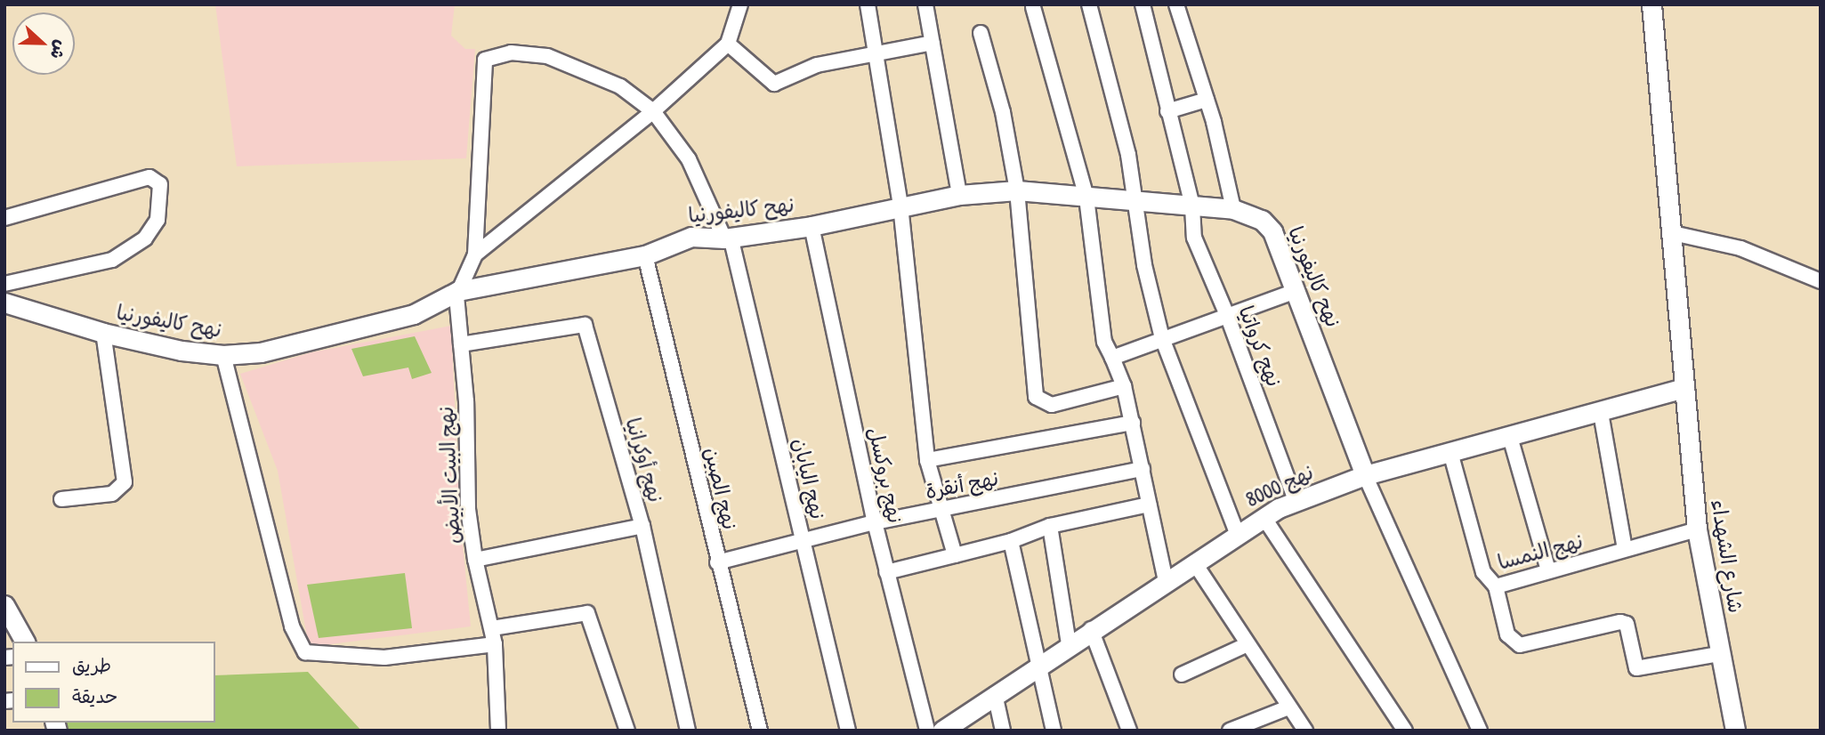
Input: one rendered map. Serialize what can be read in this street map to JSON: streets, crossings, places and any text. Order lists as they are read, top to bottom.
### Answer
{
  "streets": {
    "street": [
      "نهح كاليفورنيا",
      "نهج كرواتيا",
      "نهج أوكرانيا",
      "نهج البيت الأبيض",
      "نهج بروكسل",
      "نهج اليابان",
      "نهج أنقرة",
      "نهج 8000",
      "نهج الصين",
      "نهج النمسا",
      "شارع الشهداء"
    ]
  },
  "crossings": [
    ["نهح كاليفورنيا", "نهج كرواتيا"],
    ["نهح كاليفورنيا", "نهج البيت الأبيض"],
    ["نهح كاليفورنيا", "نهج بروكسل"],
    ["نهح كاليفورنيا", "نهج اليابان"],
    ["نهح كاليفورنيا", "نهج 8000"],
    ["نهح كاليفورنيا", "نهج الصين"],
    ["نهج كرواتيا", "نهج 8000"],
    ["نهج أوكرانيا", "نهج البيت الأبيض"],
    ["نهج بروكسل", "نهج أنقرة"],
    ["نهج اليابان", "نهج أنقرة"],
    ["نهج أنقرة", "نهج الصين"],
    ["نهج 8000", "نهج النمسا"],
    ["نهج 8000", "شارع الشهداء"],
    ["نهج النمسا", "شارع الشهداء"]
  ],
  "legend": ["طريق", "حديقة"],
  "north": "right"
}
